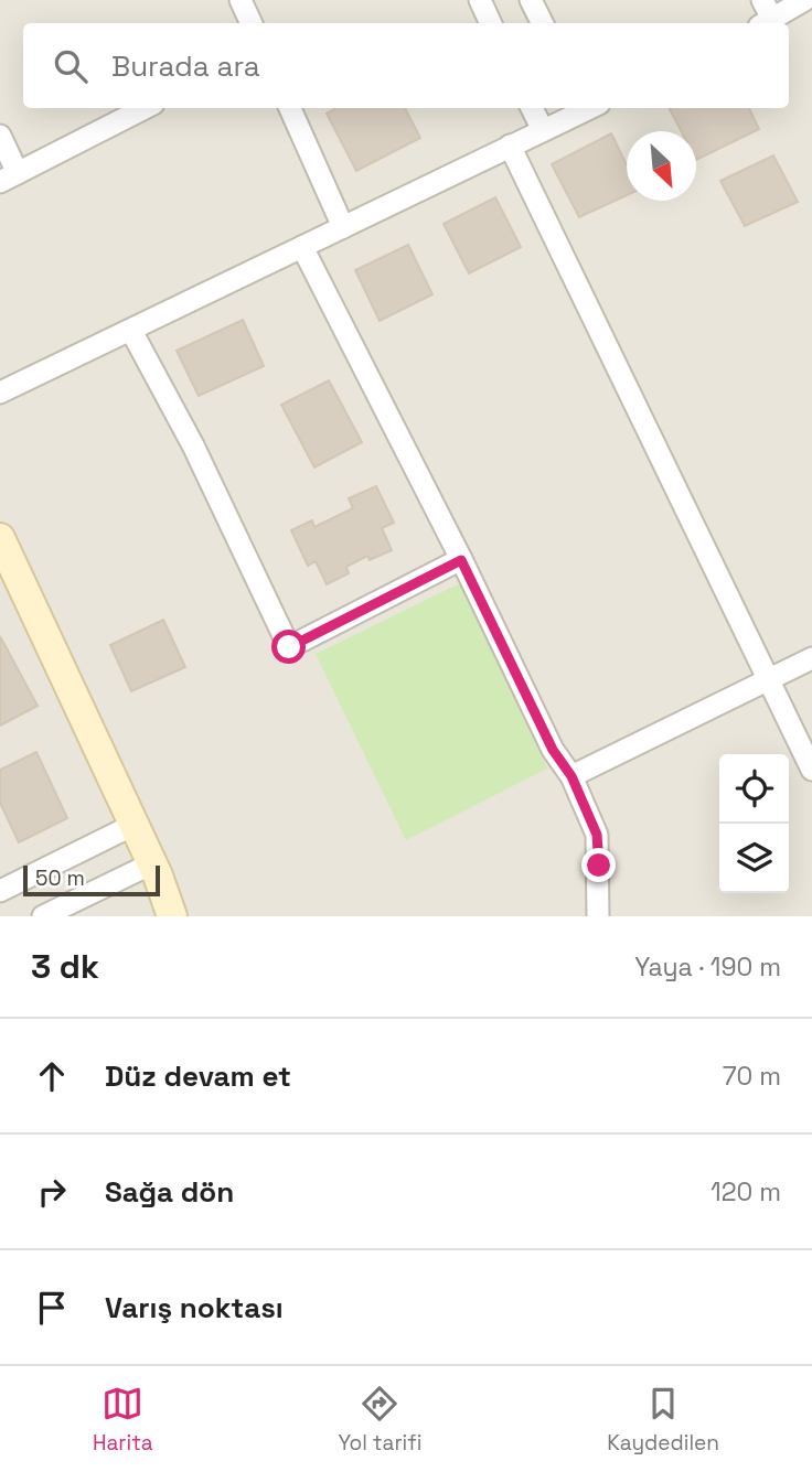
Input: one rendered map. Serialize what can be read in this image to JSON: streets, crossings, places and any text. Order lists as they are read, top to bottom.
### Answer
{
  "scale_bar": "50 m",
  "north": "bottom right",
  "page": {
    "search": "Burada ara",
    "scale": "50 m",
    "heading": ["3 dk", "Yaya · 190 m"],
    "list": [
      ["Düz devam et", "70 m"],
      ["Sağa dön", "120 m"],
      "Varış noktası"
    ],
    "nav": ["Harita", "Yol tarifi", "Kaydedilen"]
  }
}
